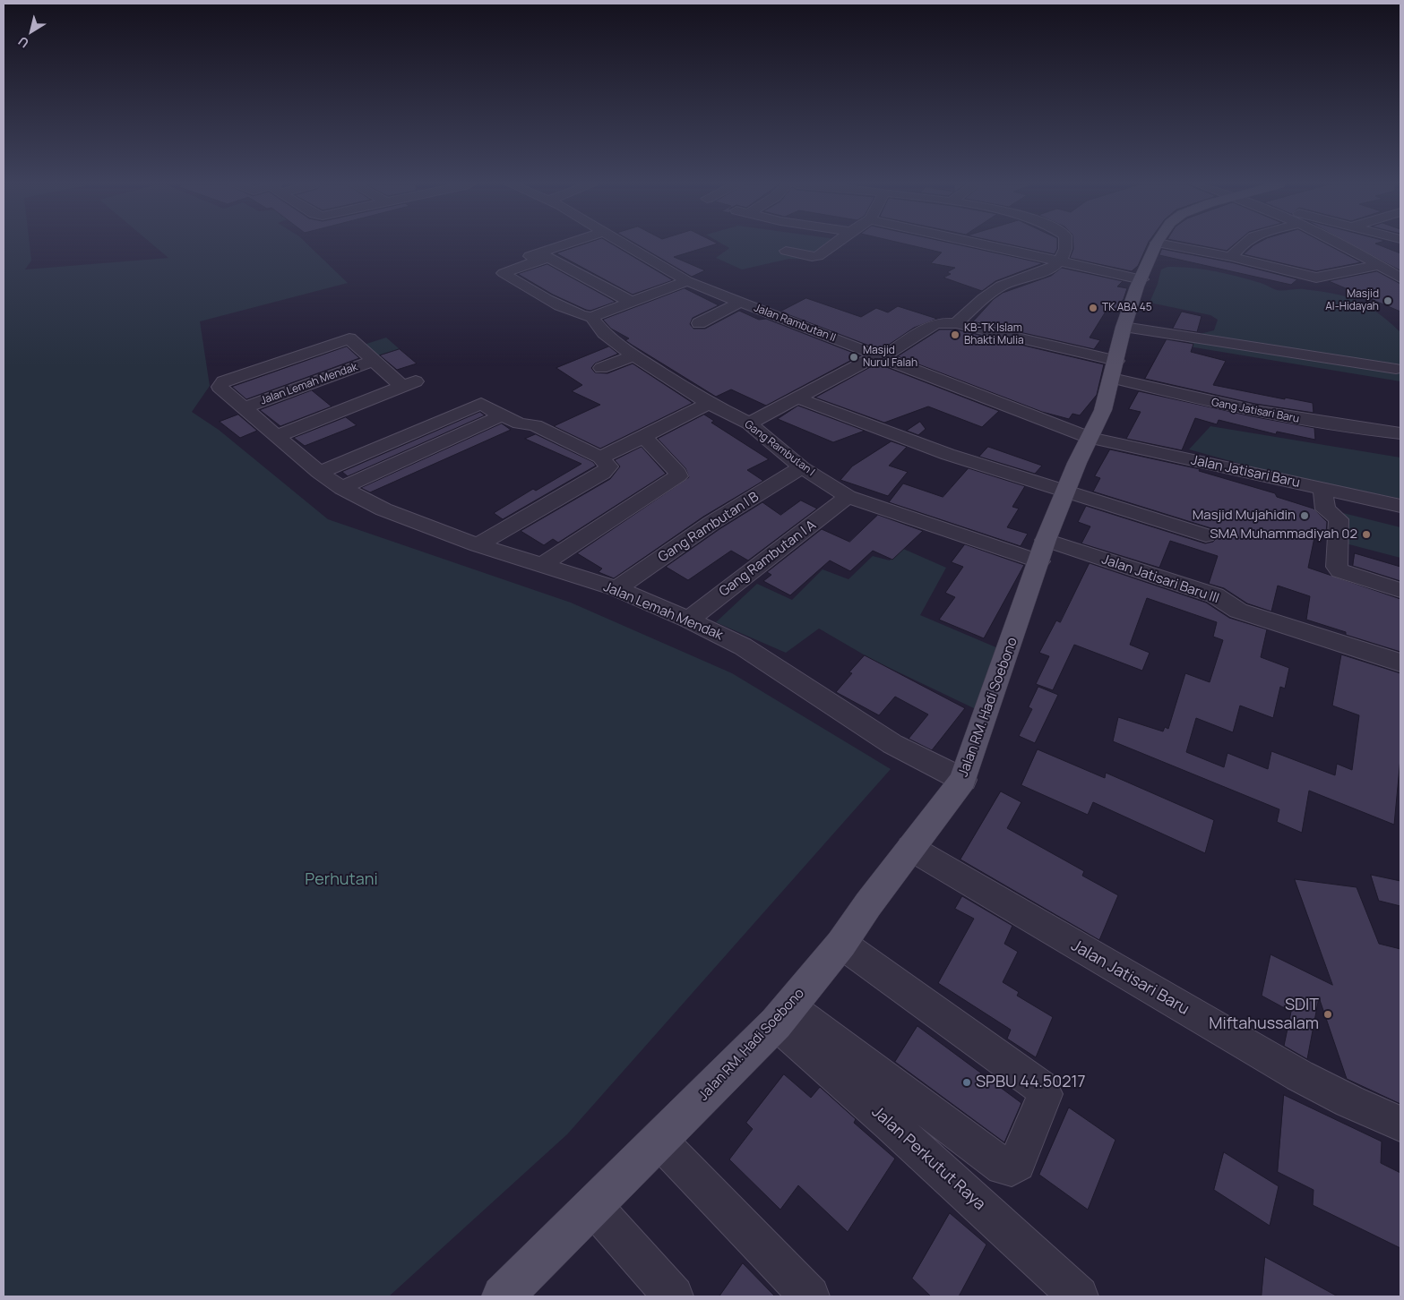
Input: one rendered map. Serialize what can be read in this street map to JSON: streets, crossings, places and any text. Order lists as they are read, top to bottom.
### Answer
{
  "streets": {
    "main road": ["Jalan RM. Hadi Soebono"],
    "street": [
      "Jalan Rambutan II",
      "Jalan Lemah Mendak",
      "Gang Jatisari Baru",
      "Gang Rambutan I",
      "Jalan Jatisari Baru",
      "Gang Rambutan I B",
      "Gang Rambutan I A",
      "Jalan Jatisari Baru III",
      "Jalan Perkutut Raya"
    ]
  },
  "crossings": [
    ["Jalan Rambutan II", "Jalan Jatisari Baru"],
    ["Jalan Rambutan II", "Jalan RM. Hadi Soebono"],
    ["Jalan Lemah Mendak", "Gang Rambutan I B"],
    ["Jalan Lemah Mendak", "Gang Rambutan I A"],
    ["Jalan Lemah Mendak", "Jalan RM. Hadi Soebono"],
    ["Gang Jatisari Baru", "Jalan RM. Hadi Soebono"],
    ["Gang Rambutan I", "Gang Rambutan I B"],
    ["Gang Rambutan I", "Gang Rambutan I A"],
    ["Gang Rambutan I", "Jalan Jatisari Baru III"],
    ["Gang Rambutan I", "Jalan RM. Hadi Soebono"],
    ["Jalan Jatisari Baru", "Jalan RM. Hadi Soebono"],
    ["Jalan Jatisari Baru III", "Jalan RM. Hadi Soebono"],
    ["Jalan RM. Hadi Soebono", "Jalan Perkutut Raya"]
  ],
  "parks": ["Perhutani"],
  "places": [
    "Masjid Al-Hidayah",
    "TK ABA 45",
    "KB-TK Islam Bhakti Mulia",
    "Masjid Nurul Falah",
    "Masjid Mujahidin",
    "SMA Muhammadiyah 02",
    "SDIT Miftahussalam",
    "SPBU 44.50217"
  ],
  "north": "bottom left"
}
